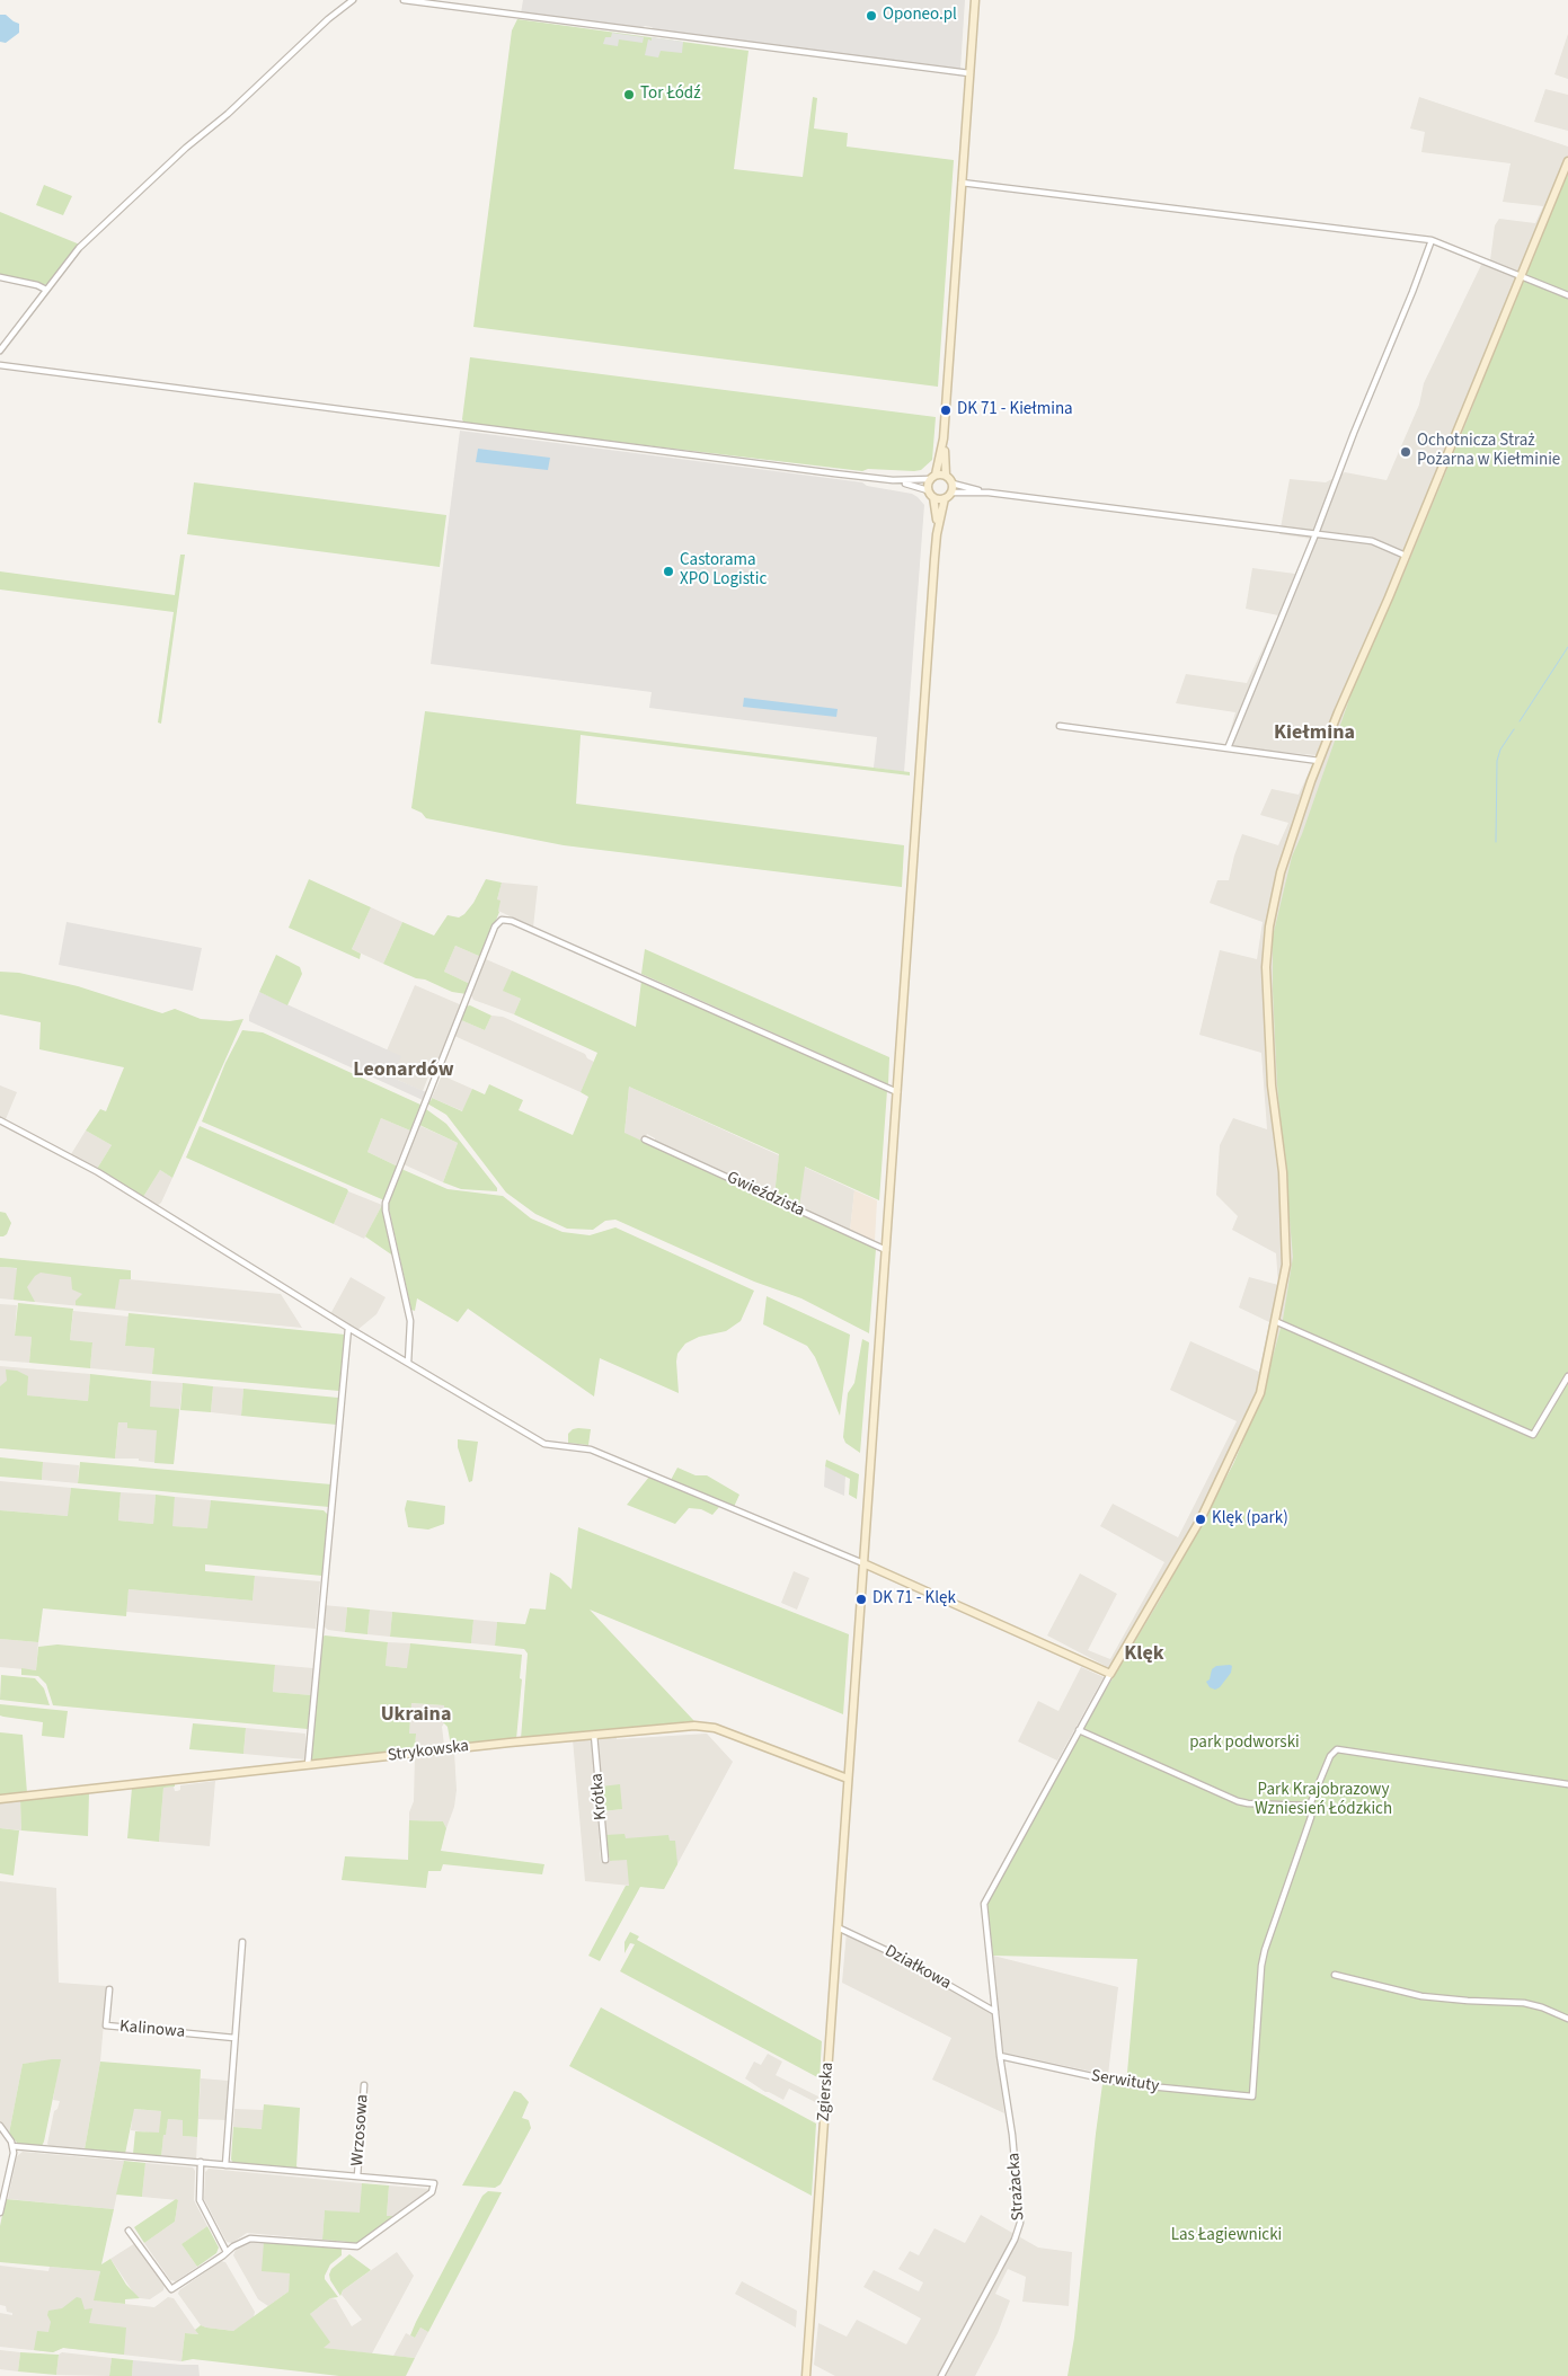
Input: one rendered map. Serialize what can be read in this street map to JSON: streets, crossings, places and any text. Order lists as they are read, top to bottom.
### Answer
{
  "streets": {
    "street": [
      "Gwieździsta",
      "Strykowska",
      "Krótka",
      "Działkowa",
      "Kalinowa",
      "Serwituty",
      "Zgierska",
      "Wrzosowa",
      "Strażacka"
    ]
  },
  "crossings": [
    ["Gwieździsta", "Zgierska"],
    ["Strykowska", "Krótka"],
    ["Strykowska", "Zgierska"],
    ["Działkowa", "Zgierska"],
    ["Działkowa", "Strażacka"],
    ["Serwituty", "Strażacka"]
  ],
  "districts": [
    "Kiełmina",
    "Leonardów",
    "Klęk",
    "Ukraina"
  ],
  "parks": ["park podworski", "Park Krajobrazowy Wzniesień Łódzkich", "Las Łagiewnicki"],
  "places": [
    "Oponeo.pl",
    "Tor Łódź",
    "DK 71 - Kiełmina",
    "Ochotnicza Straż Pożarna w Kiełminie",
    "Castorama XPO Logistic",
    "Klęk (park)",
    "DK 71 - Klęk"
  ]
}
